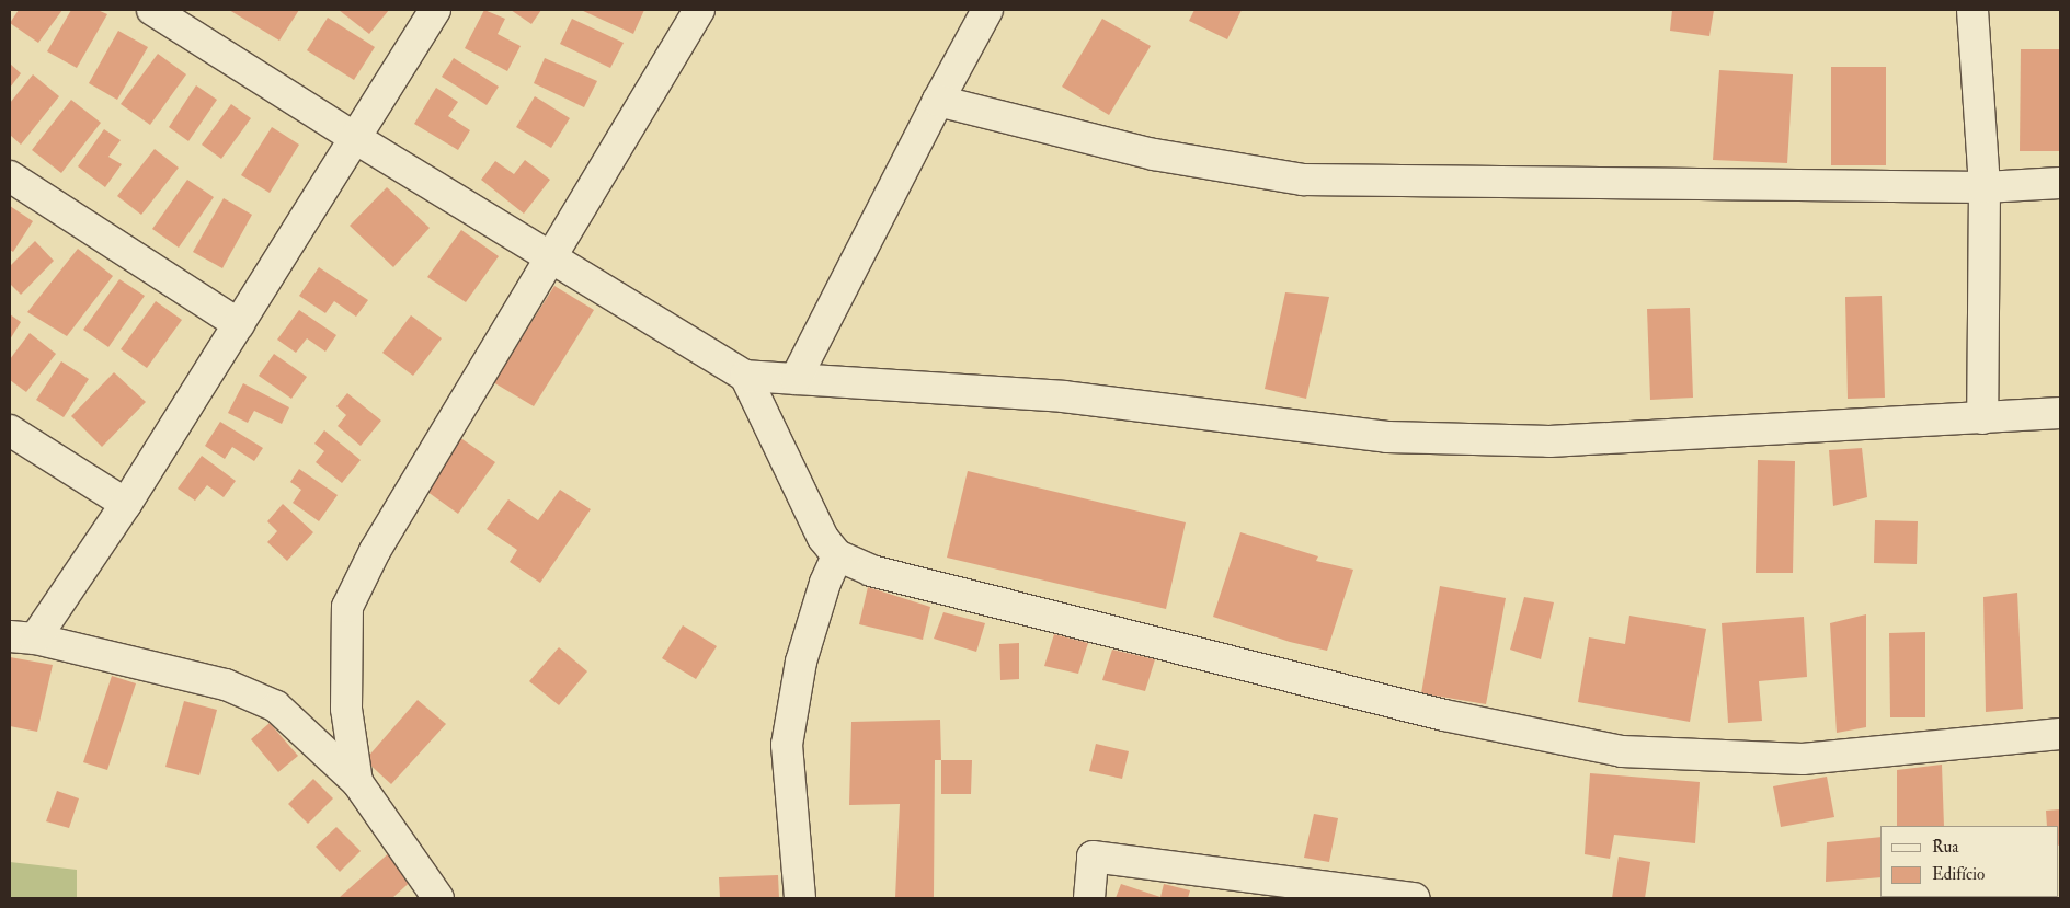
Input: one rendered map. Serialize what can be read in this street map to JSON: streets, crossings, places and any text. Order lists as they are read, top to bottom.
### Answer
{
  "legend": ["Rua", "Edifício"]
}
